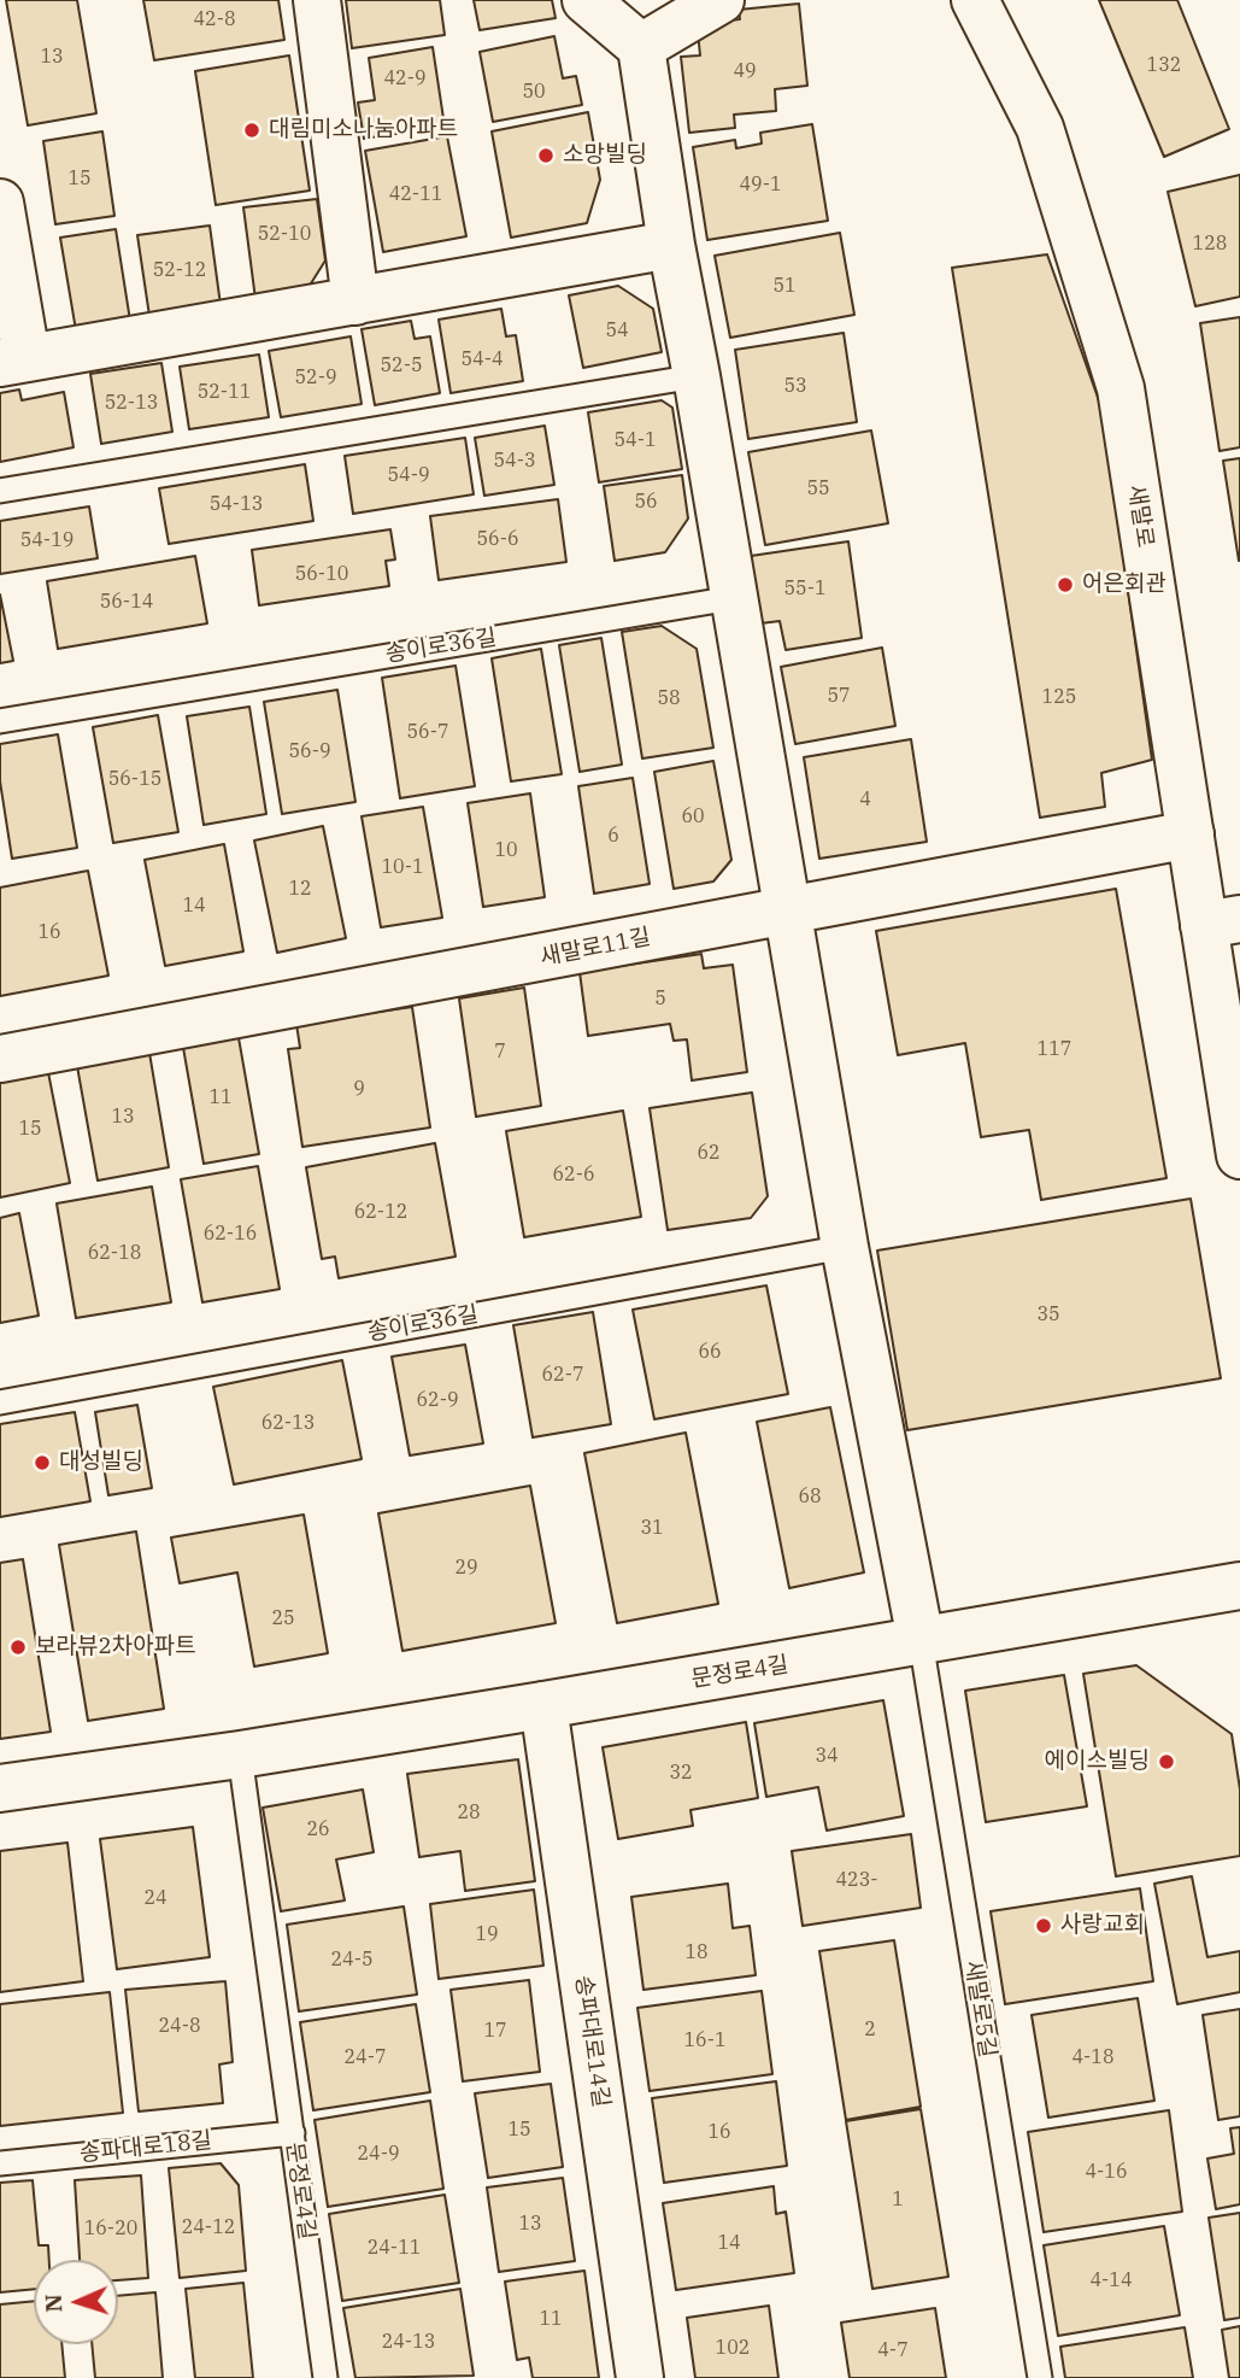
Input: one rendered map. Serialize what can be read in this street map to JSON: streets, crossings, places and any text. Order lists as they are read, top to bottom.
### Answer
{
  "streets": {
    "street": [
      "새말로",
      "새말로11길",
      "문정로4길",
      "송파대로14길"
    ],
    "lane": ["송이로36길", "새말로5길", "송파대로18길"]
  },
  "crossings": [
    ["새말로", "새말로11길"],
    ["문정로4길", "새말로5길"],
    ["문정로4길", "송파대로14길"],
    ["문정로4길", "송파대로18길"]
  ],
  "places": [
    "대림미소나눔아파트",
    "소망빌딩",
    "어은회관",
    "대성빌딩",
    "보라뷰2차아파트",
    "에이스빌딩",
    "사랑교회"
  ],
  "house_numbers": [
    "42-8",
    "13",
    "132",
    "49",
    "42-9",
    "50",
    "15",
    "49-1",
    "42-11",
    "52-10",
    "128",
    "52-12",
    "51",
    "54",
    "54-4",
    "52-5",
    "52-9",
    "53",
    "52-11",
    "52-13",
    "54-1",
    "54-3",
    "54-9",
    "55",
    "56",
    "54-13",
    "56-6",
    "54-19",
    "56-10",
    "55-1",
    "56-14",
    "57",
    "125",
    "58",
    "56-7",
    "56-9",
    "56-15",
    "4",
    "60",
    "6",
    "10",
    "10-1",
    "12",
    "14",
    "16",
    "5",
    "117",
    "7",
    "9",
    "11",
    "13",
    "15",
    "62",
    "62-6",
    "62-12",
    "62-16",
    "62-18",
    "35",
    "66",
    "62-7",
    "62-9",
    "62-13",
    "68",
    "31",
    "29",
    "25",
    "34",
    "32",
    "28",
    "26",
    "423-",
    "24",
    "19",
    "18",
    "24-5",
    "24-8",
    "2",
    "17",
    "16-1",
    "24-7",
    "4-18",
    "15",
    "16",
    "24-9",
    "4-16",
    "1",
    "13",
    "24-12",
    "16-20",
    "14",
    "24-11",
    "4-14",
    "11",
    "24-13",
    "102",
    "4-7"
  ],
  "north": "left"
}
